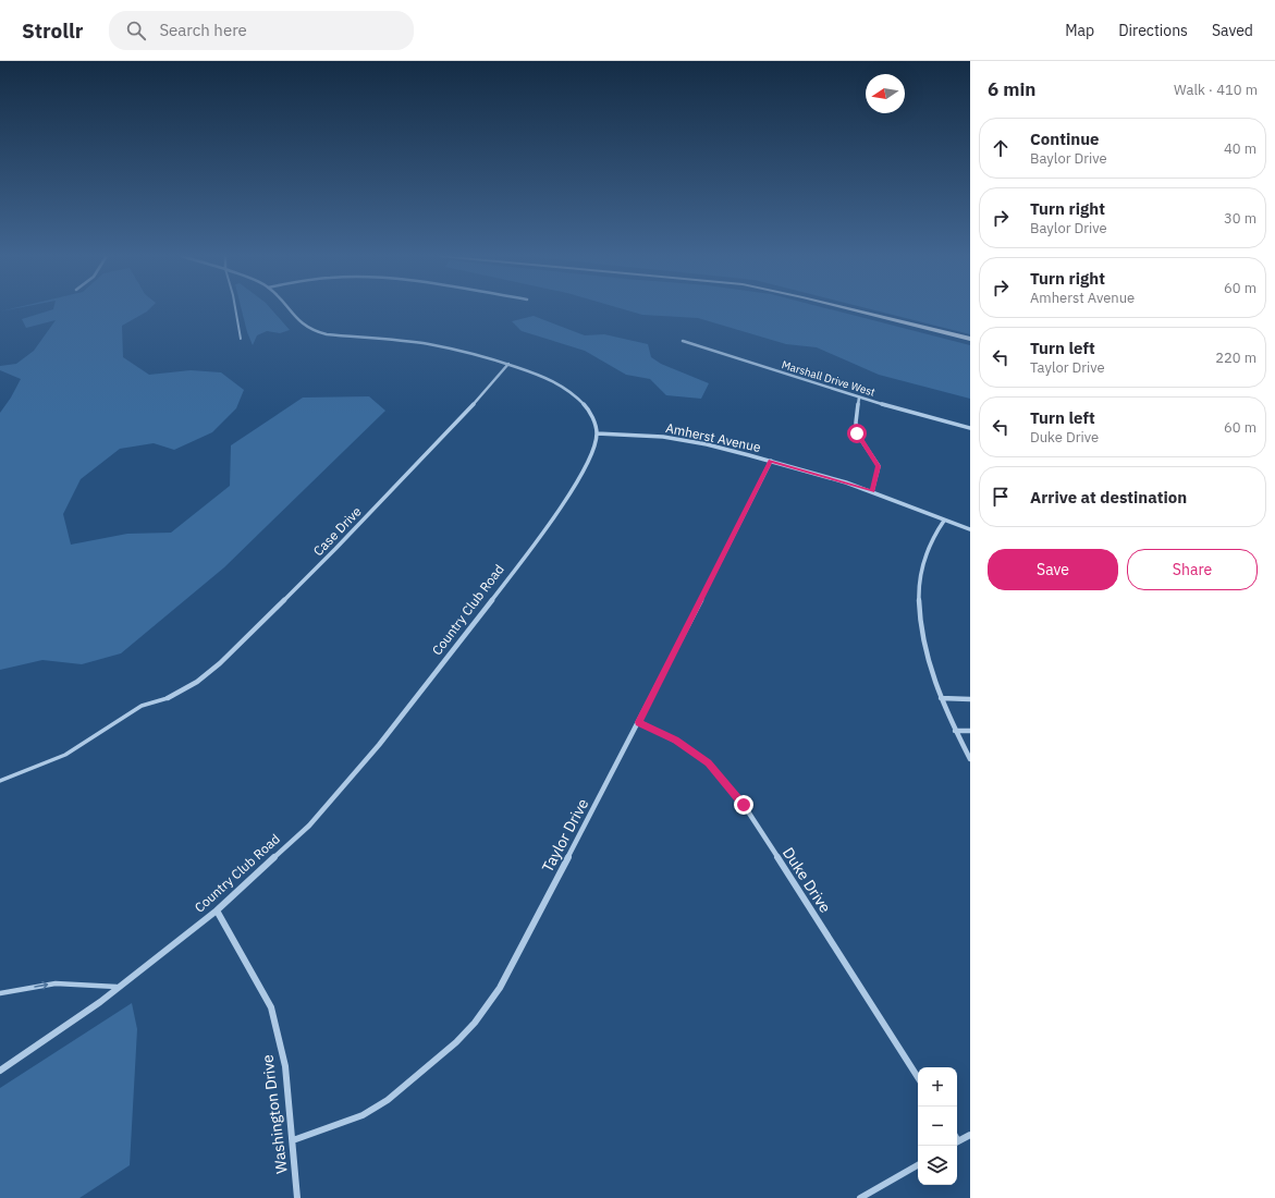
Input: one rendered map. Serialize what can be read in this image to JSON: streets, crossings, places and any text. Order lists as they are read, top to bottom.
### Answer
{
  "streets": {
    "street": [
      "Marshall Drive West",
      "Amherst Avenue",
      "Case Drive",
      "Country Club Road",
      "Taylor Drive",
      "Duke Drive",
      "Washington Drive"
    ]
  },
  "crossings": [
    ["Amherst Avenue", "Country Club Road"],
    ["Amherst Avenue", "Taylor Drive"],
    ["Country Club Road", "Washington Drive"],
    ["Taylor Drive", "Duke Drive"],
    ["Taylor Drive", "Washington Drive"]
  ],
  "north": "left",
  "page": {
    "header": "Strollr",
    "search": "Search here",
    "nav": ["Map", "Directions", "Saved"],
    "heading": ["6 min", "Walk · 410 m"],
    "list": [
      ["Continue", "Baylor Drive", "40 m"],
      ["Turn right", "Baylor Drive", "30 m"],
      ["Turn right", "Amherst Avenue", "60 m"],
      ["Turn left", "Taylor Drive", "220 m"],
      ["Turn left", "Duke Drive", "60 m"],
      "Arrive at destination"
    ],
    "buttons": ["Save", "Share"],
    "map_buttons": ["+", "−"]
  }
}
